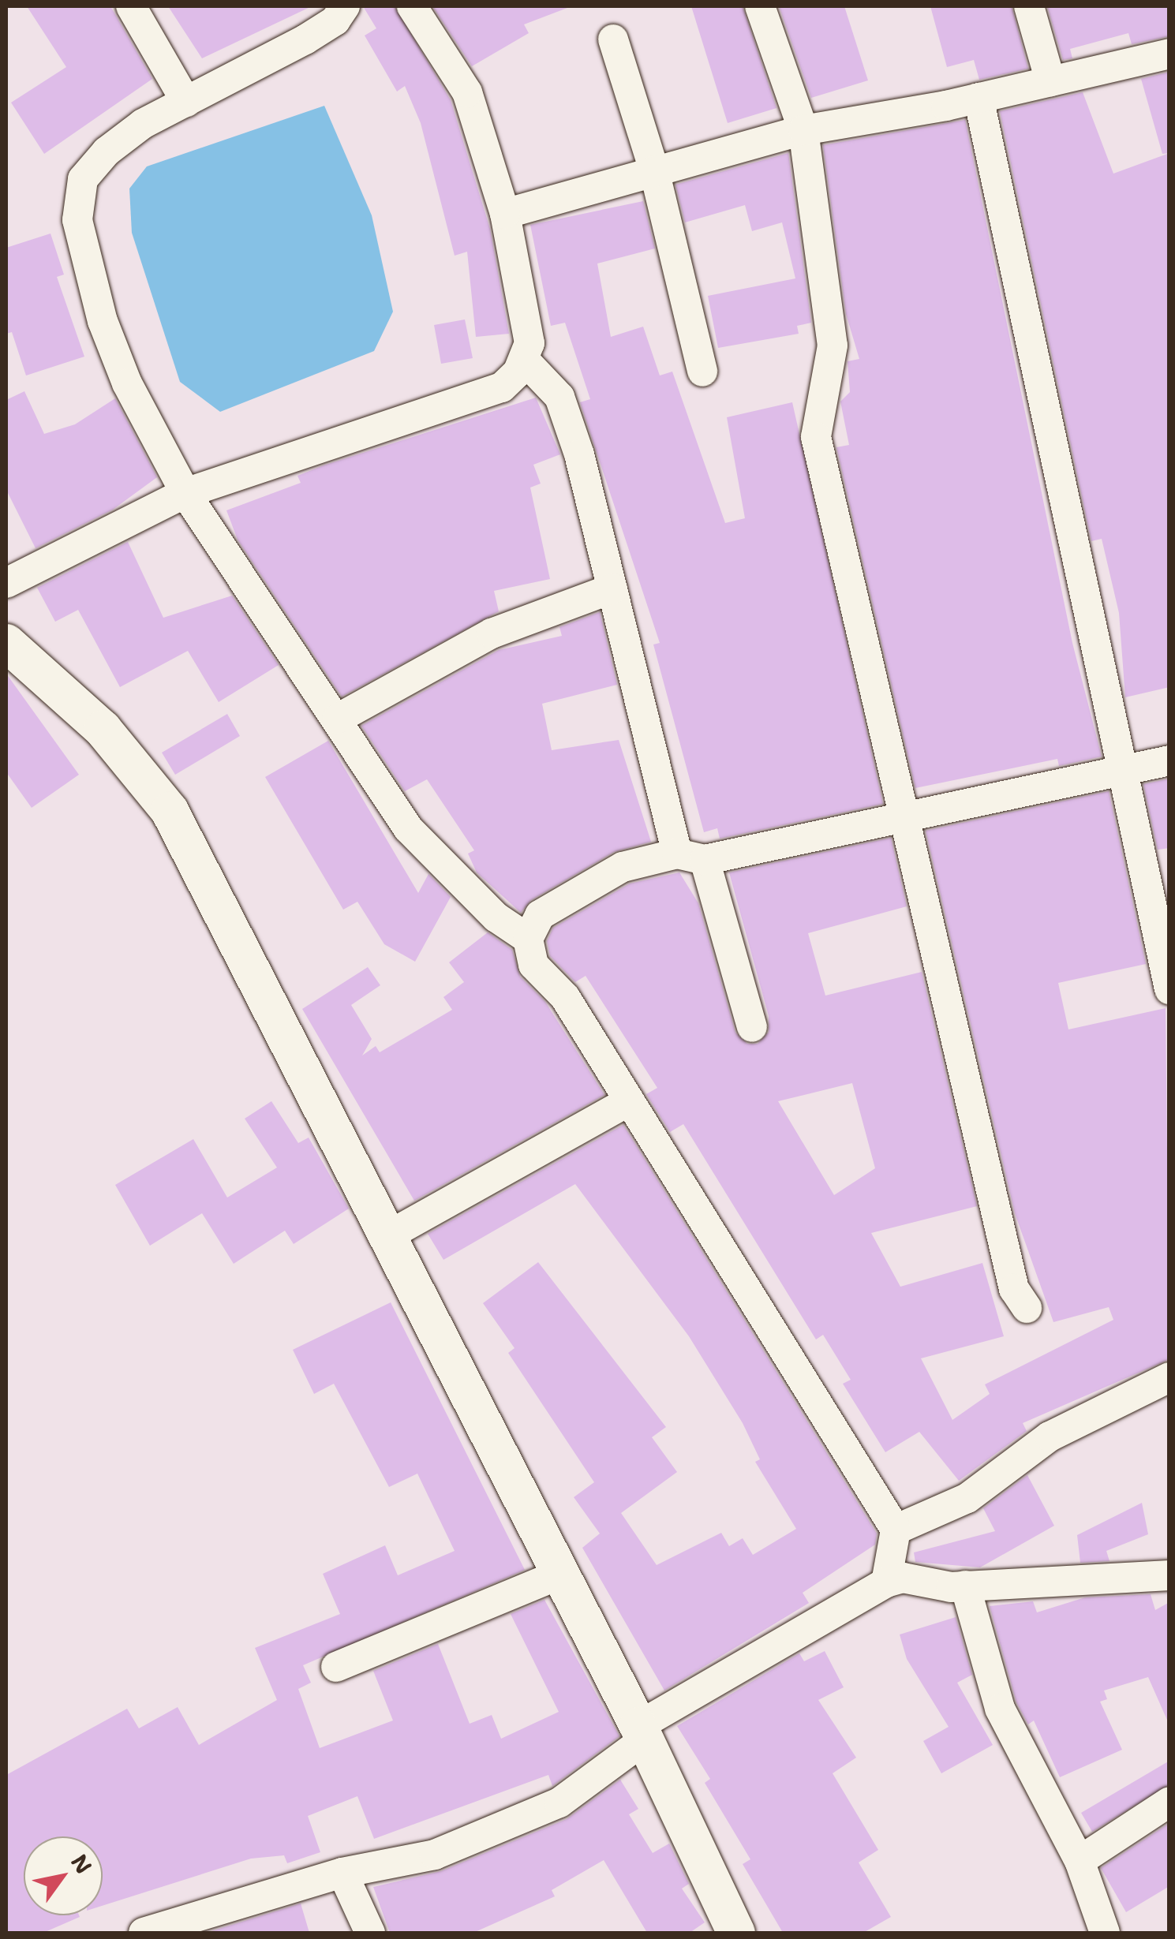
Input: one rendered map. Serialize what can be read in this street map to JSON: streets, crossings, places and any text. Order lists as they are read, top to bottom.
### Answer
{
  "north": "top right"
}
